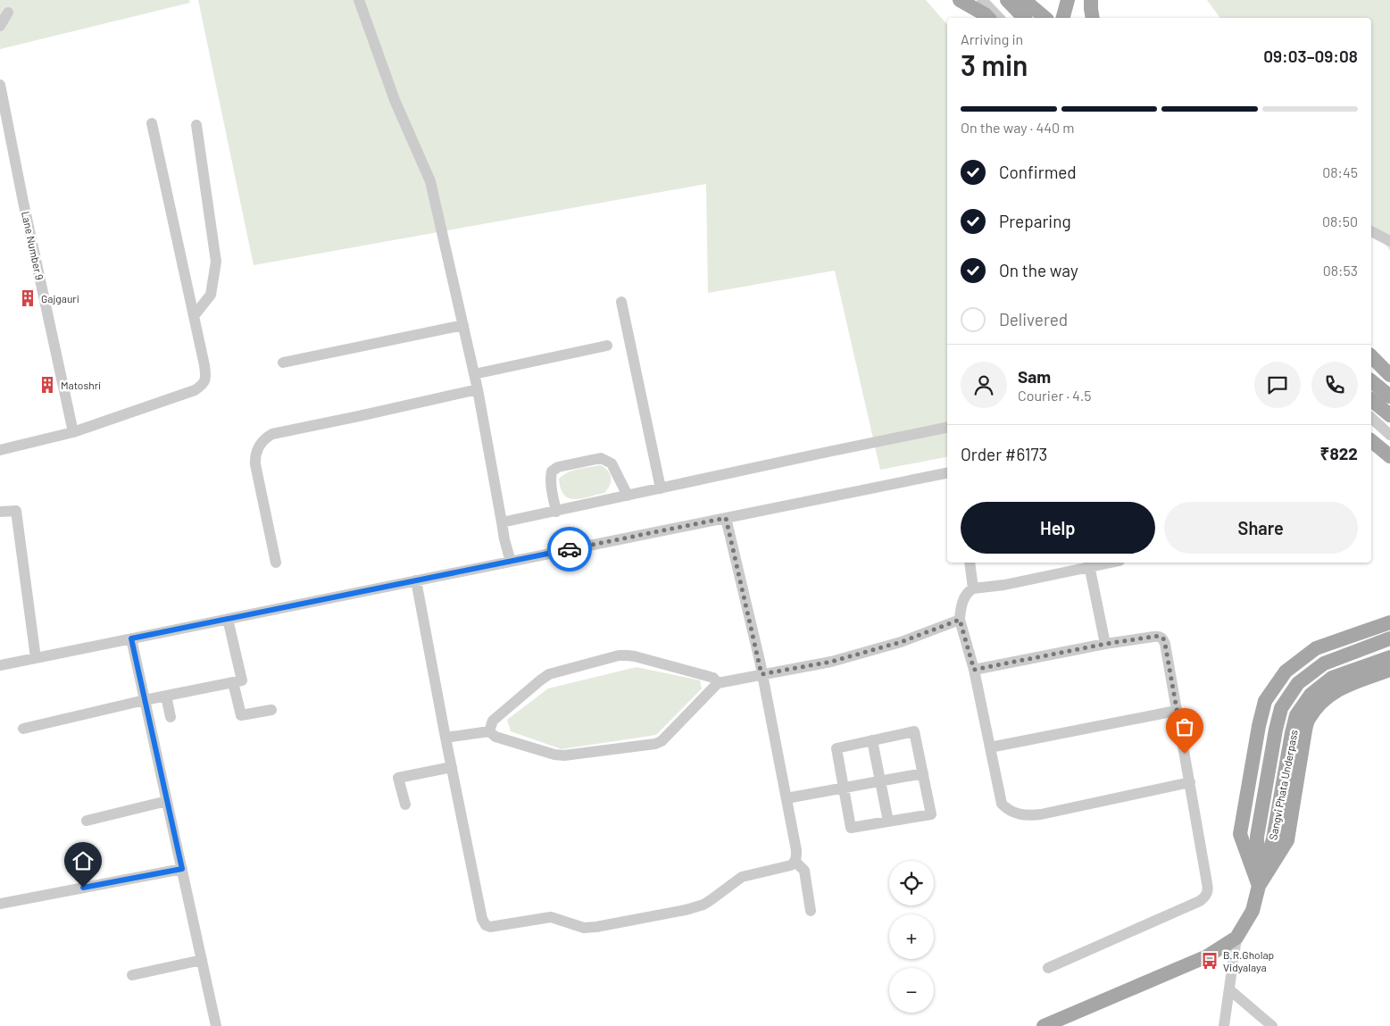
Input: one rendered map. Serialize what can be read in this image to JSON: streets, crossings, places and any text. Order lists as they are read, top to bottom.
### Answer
{
  "streets": {
    "main road": ["Sangvi Phata Underpass"],
    "street": ["Lane Number 9"]
  },
  "places": {
    "building": ["Gajgauri", "Matoshri"],
    "bus stop": ["B.R.Gholap Vidyalaya"]
  },
  "page": {
    "heading": ["3 min", "Arriving in", "09:03–09:08"],
    "panel": [
      "Sam",
      "Courier · 4.5",
      "Order #6173",
      "₹822"
    ],
    "bar": "On the way · 440 m",
    "list": [
      ["Confirmed", "08:45"],
      ["Preparing", "08:50"],
      ["On the way", "08:53"],
      "Delivered"
    ],
    "buttons": ["Help", "Share"],
    "map_buttons": ["+", "−"]
  }
}
